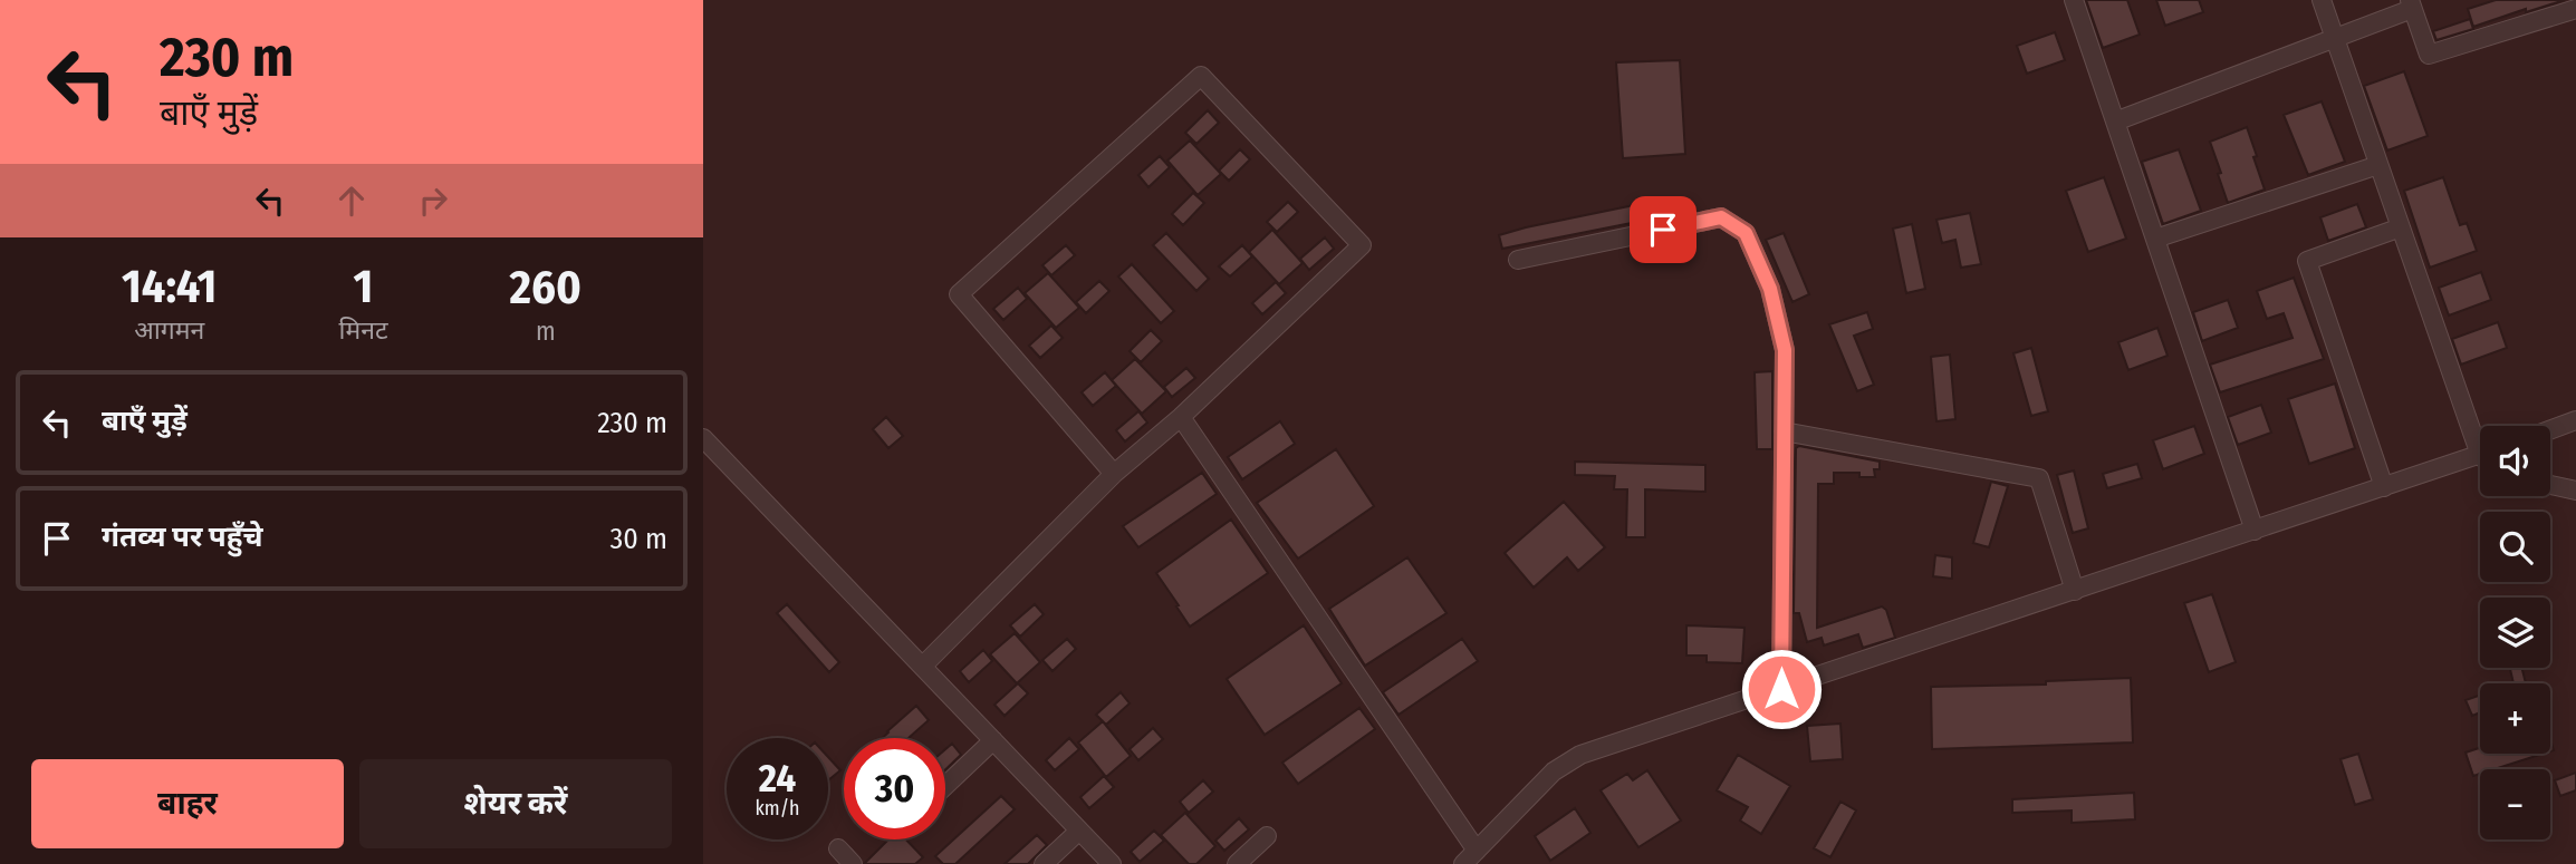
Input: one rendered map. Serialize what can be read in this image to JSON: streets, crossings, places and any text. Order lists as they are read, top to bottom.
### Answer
{
  "page": {
    "turn": ["230 m", "बाएँ मुड़ें"],
    "eta": [
      "14:41",
      "आगमन",
      "1",
      "मिनट",
      "260",
      "m"
    ],
    "list": [
      {
        "name": "बाएँ मुड़ें",
        "value": "230 m"
      },
      {
        "name": "गंतव्य पर पहुँचे",
        "value": "30 m"
      }
    ],
    "map_buttons": ["+", "−"],
    "speed": "24 km/h",
    "limit": "30",
    "buttons": ["बाहर", "शेयर करें"]
  }
}
